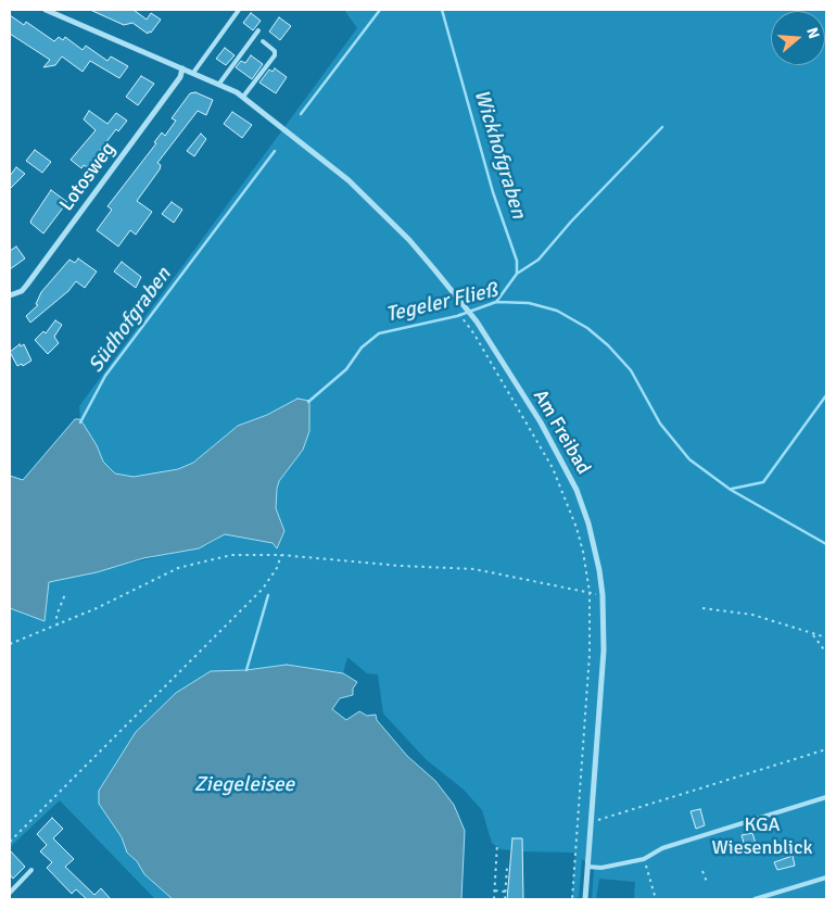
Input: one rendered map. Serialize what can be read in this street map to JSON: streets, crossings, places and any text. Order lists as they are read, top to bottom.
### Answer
{
  "streets": {
    "street": ["Lotosweg", "Am Freibad"]
  },
  "crossings": [
    ["Lotosweg", "Am Freibad"]
  ],
  "water": [
    "Wickhofgraben",
    "Tegeler Fließ",
    "Südhofgraben",
    "Ziegeleisee"
  ],
  "parks": ["KGA Wiesenblick"],
  "north": "right"
}
